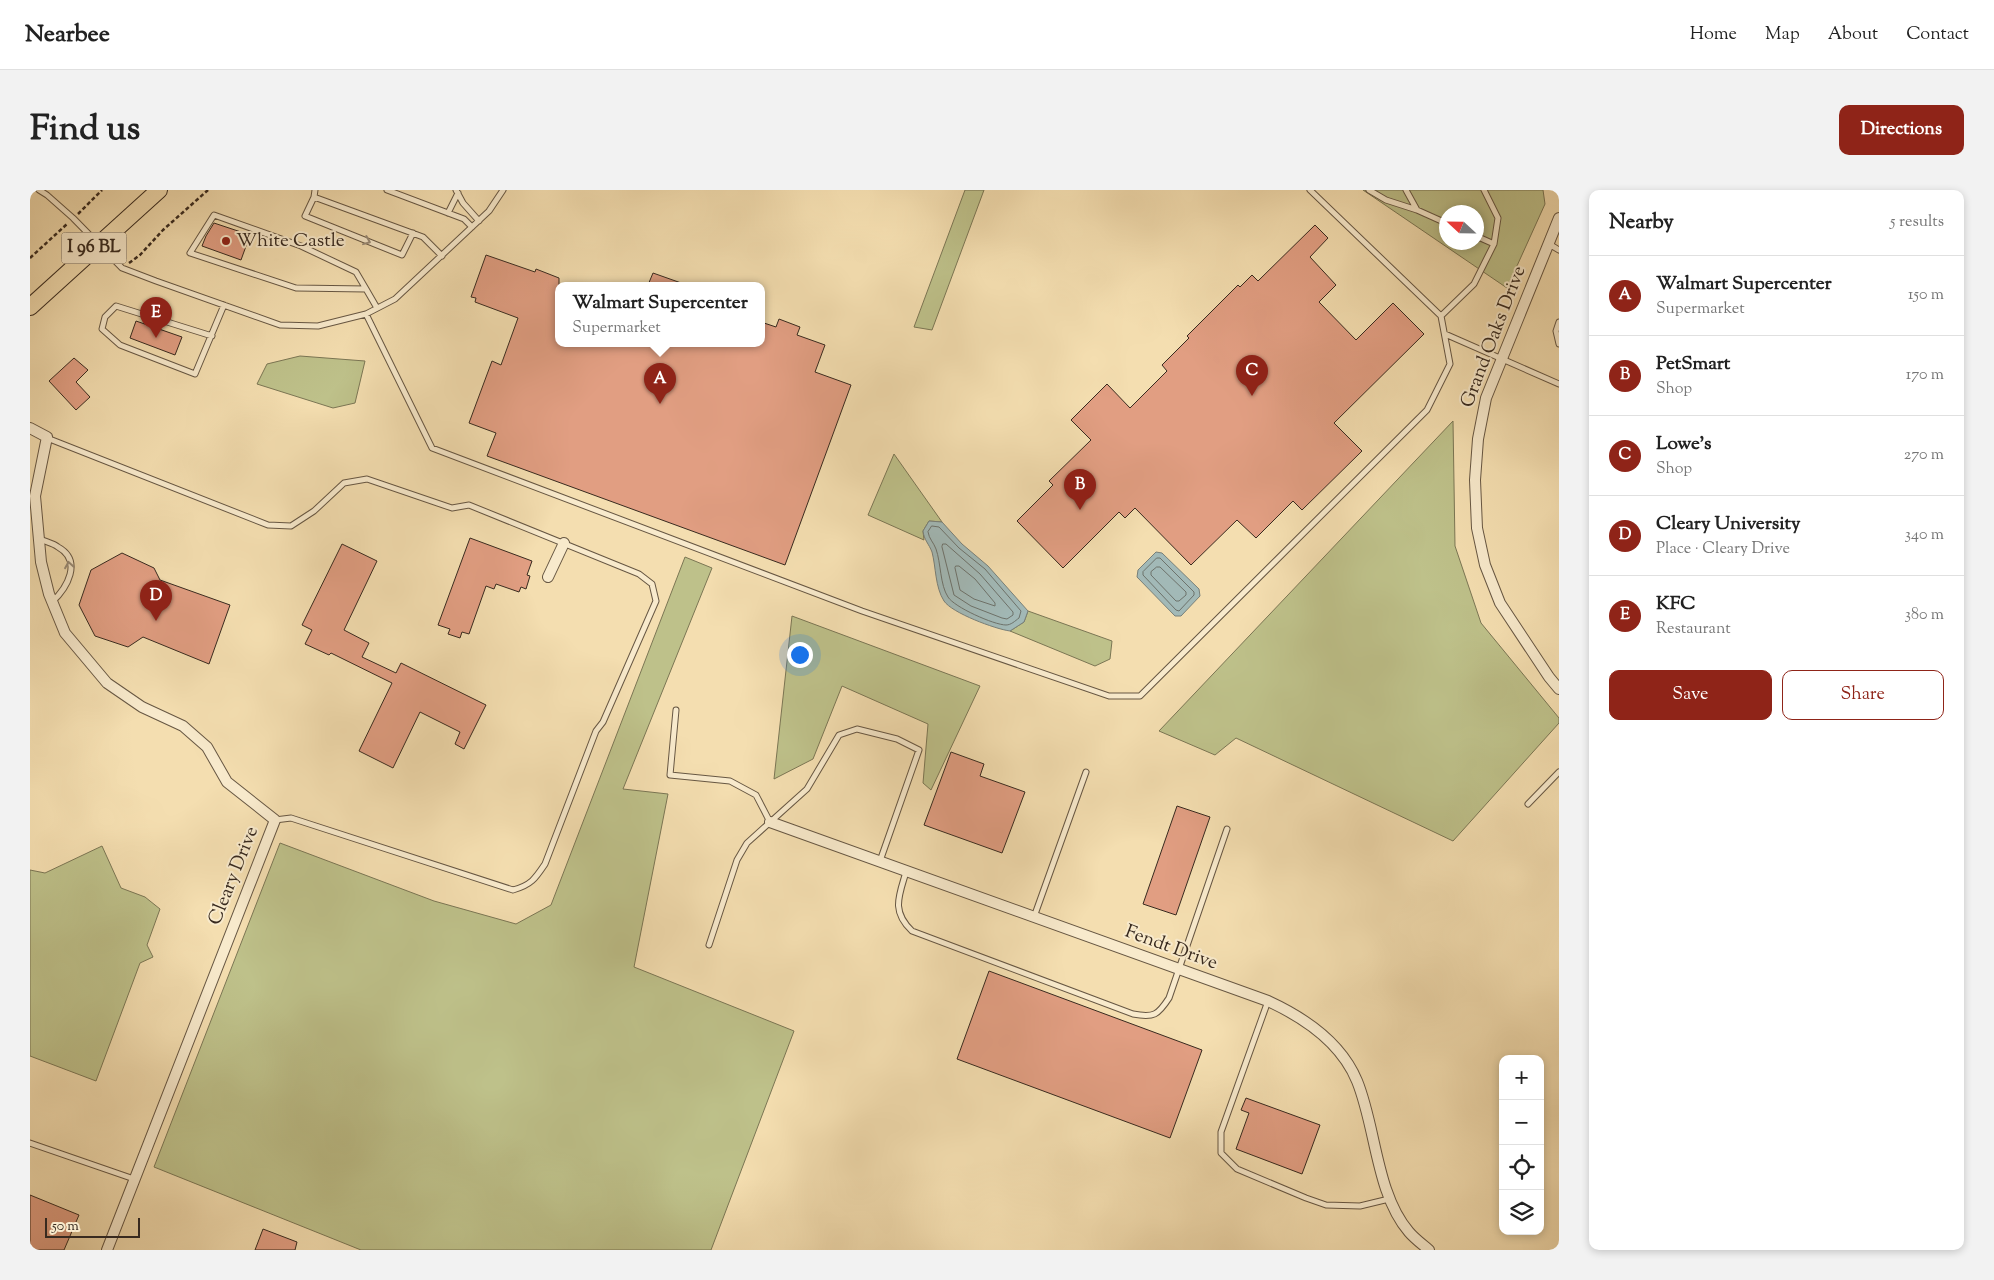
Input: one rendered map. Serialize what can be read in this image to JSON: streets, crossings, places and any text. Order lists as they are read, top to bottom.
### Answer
{
  "streets": {
    "main road": ["I 96 BL"],
    "street": ["Grand Oaks Drive", "Cleary Drive", "Fendt Drive"]
  },
  "places": ["White Castle"],
  "scale_bar": "50 m",
  "north": "left",
  "page": {
    "header": "Nearbee",
    "nav": [
      "Home",
      "Map",
      "About",
      "Contact"
    ],
    "title": "Find us",
    "buttons": [
      "Directions",
      ["Save", "Share"]
    ],
    "heading": ["Nearby", "5 results"],
    "list": [
      {
        "mark": "A",
        "name": "Walmart Supercenter",
        "note": "Supermarket",
        "value": "150 m"
      },
      {
        "mark": "B",
        "name": "PetSmart",
        "note": "Shop",
        "value": "170 m"
      },
      {
        "mark": "C",
        "name": "Lowe's",
        "note": "Shop",
        "value": "270 m"
      },
      {
        "mark": "D",
        "name": "Cleary University",
        "note": "Place · Cleary Drive",
        "value": "340 m"
      },
      {
        "mark": "E",
        "name": "KFC",
        "note": "Restaurant",
        "value": "380 m"
      }
    ],
    "popup": ["Walmart Supercenter", "Supermarket"],
    "pins": [
      "E",
      "C",
      "A",
      "B",
      "D"
    ],
    "map_buttons": ["+", "−"],
    "scale": "50 m"
  }
}
